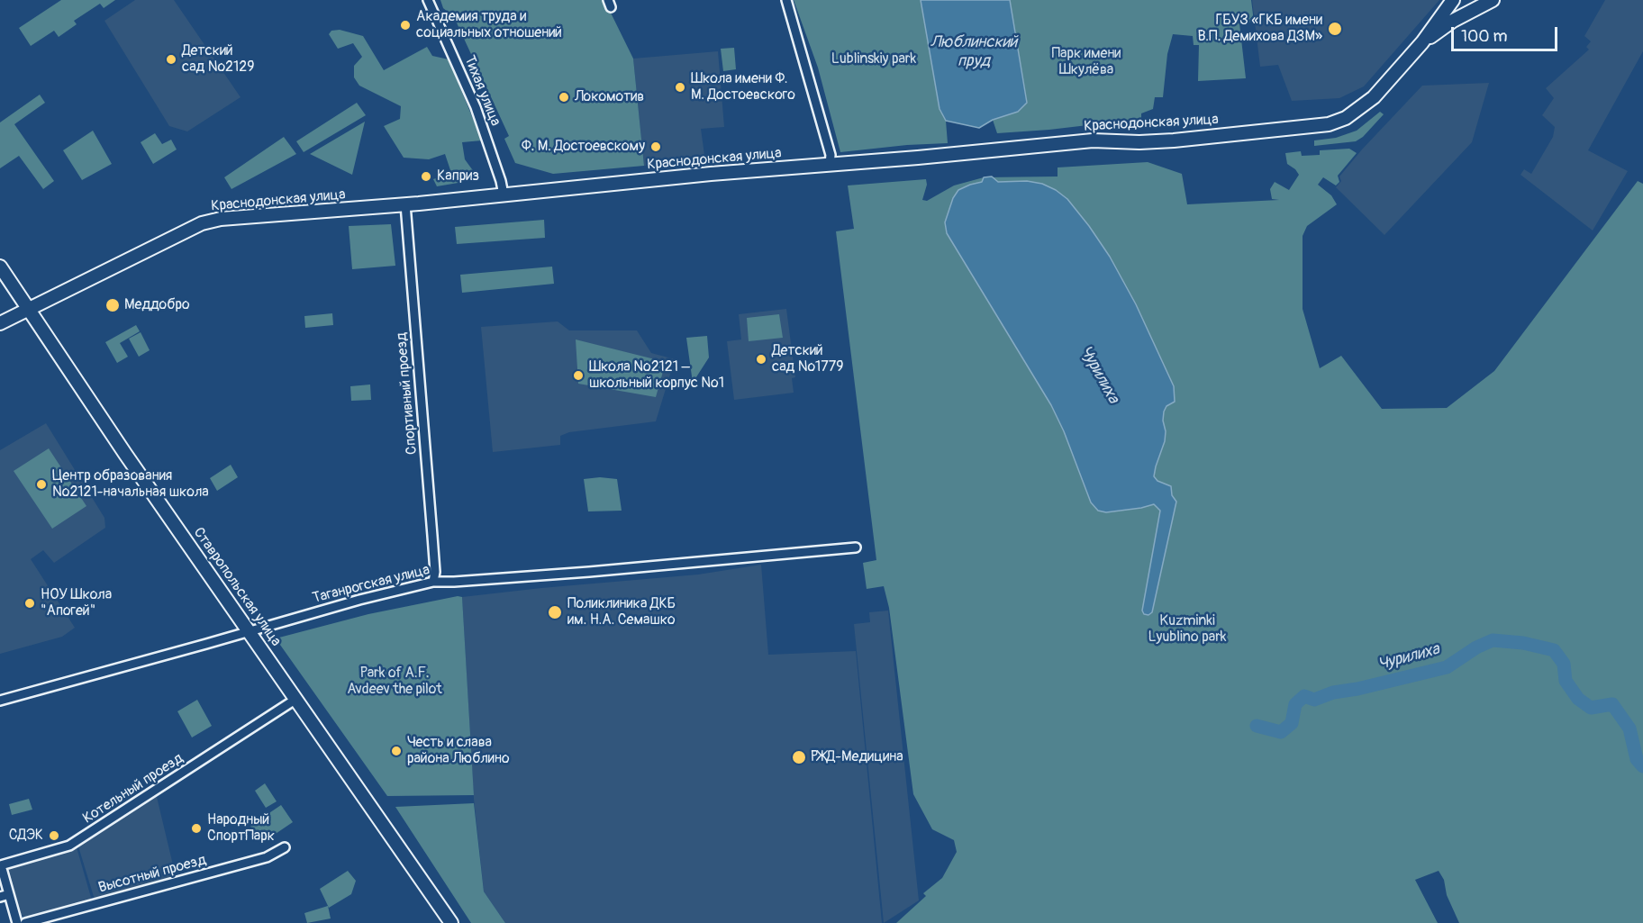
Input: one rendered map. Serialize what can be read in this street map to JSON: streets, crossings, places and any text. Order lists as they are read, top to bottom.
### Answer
{
  "streets": {
    "main road": ["Краснодонская улица", "Ставропольская улица"],
    "street": [
      "Тихая улица",
      "Спортивный проезд",
      "Таганрогская улица",
      "Котельный проезд",
      "Высотный проезд"
    ]
  },
  "crossings": [
    ["Тихая улица", "Краснодонская улица"],
    ["Краснодонская улица", "Спортивный проезд"],
    ["Краснодонская улица", "Ставропольская улица"],
    ["Спортивный проезд", "Таганрогская улица"],
    ["Таганрогская улица", "Ставропольская улица"],
    ["Ставропольская улица", "Котельный проезд"]
  ],
  "water": ["Люблинский пруд", "Чурилиха"],
  "parks": [
    "Парк имени Шкулёва",
    "Lublinskiy park",
    "Kuzminki Lyublino park",
    "Park of A.F. Avdeev the pilot"
  ],
  "places": [
    "Академия труда и социальных отношений",
    "ГБУЗ «ГКБ имени В.П. Демихова ДЗМ»",
    "Детский сад №2129",
    "Школа имени Ф. М. Достоевского",
    "Локомотив",
    "Ф. М. Достоевскому",
    "Каприз",
    "Меддобро",
    "Детский сад №1779",
    "Школа №2121 – школьный корпус №1",
    "Центр образования №2121-начальная школа",
    "НОУ Школа \"Апогей\"",
    "Поликлиника ДКБ им. Н.А. Семашко",
    "Честь и слава района Люблино",
    "РЖД-Медицина",
    "Народный СпортПарк",
    "СДЭК"
  ],
  "scale_bar": "100 m"
}
